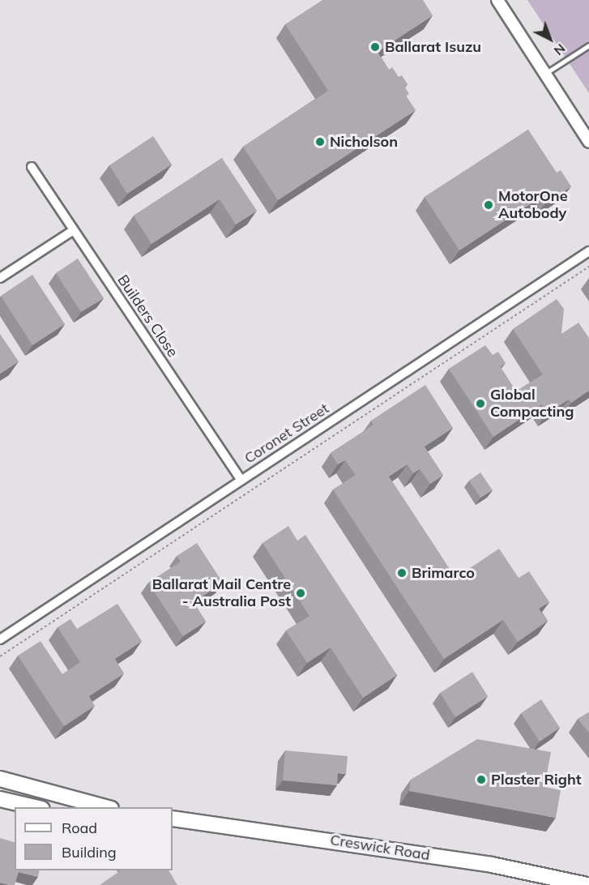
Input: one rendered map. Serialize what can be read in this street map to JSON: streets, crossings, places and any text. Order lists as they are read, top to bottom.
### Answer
{
  "streets": {
    "highway": ["Creswick Road"],
    "street": ["Builders Close", "Coronet Street"]
  },
  "crossings": [
    ["Builders Close", "Coronet Street"]
  ],
  "places": [
    "Ballarat Isuzu",
    "Nicholson",
    "MotorOne Autobody",
    "Global Compacting",
    "Brimarco",
    "Ballarat Mail Centre - Australia Post",
    "Plaster Right"
  ],
  "legend": ["Road", "Building"],
  "north": "bottom right"
}
